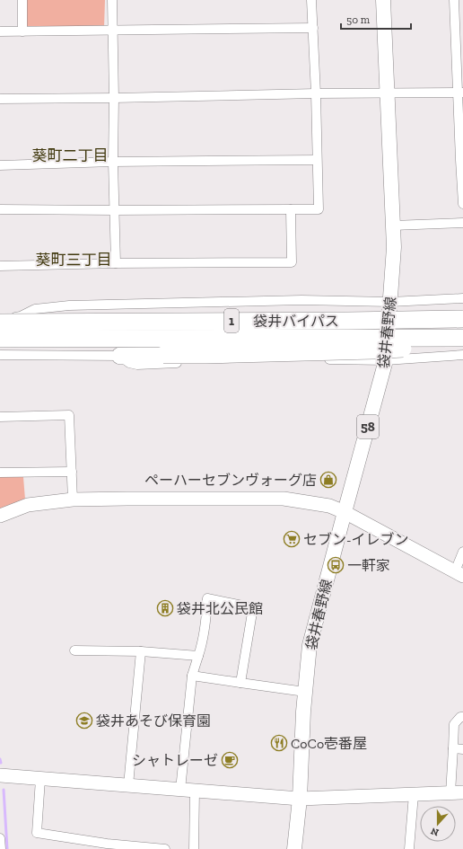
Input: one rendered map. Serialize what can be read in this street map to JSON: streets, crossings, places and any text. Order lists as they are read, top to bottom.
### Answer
{
  "streets": {
    "highway": ["1", "袋井バイパス"],
    "main road": ["袋井春野線", "58"]
  },
  "districts": ["葵町二丁目", "葵町三丁目"],
  "places": {
    "shop": ["ペーハーセブンヴォーグ店"],
    "supermarket": ["セブン-イレブン"],
    "bus stop": ["一軒家"],
    "building": ["袋井北公民館"],
    "school or university": ["袋井あそび保育園"],
    "restaurant": ["CoCo壱番屋"],
    "cafe": ["シャトレーゼ"]
  },
  "scale_bar": "50 m",
  "north": "bottom"
}
